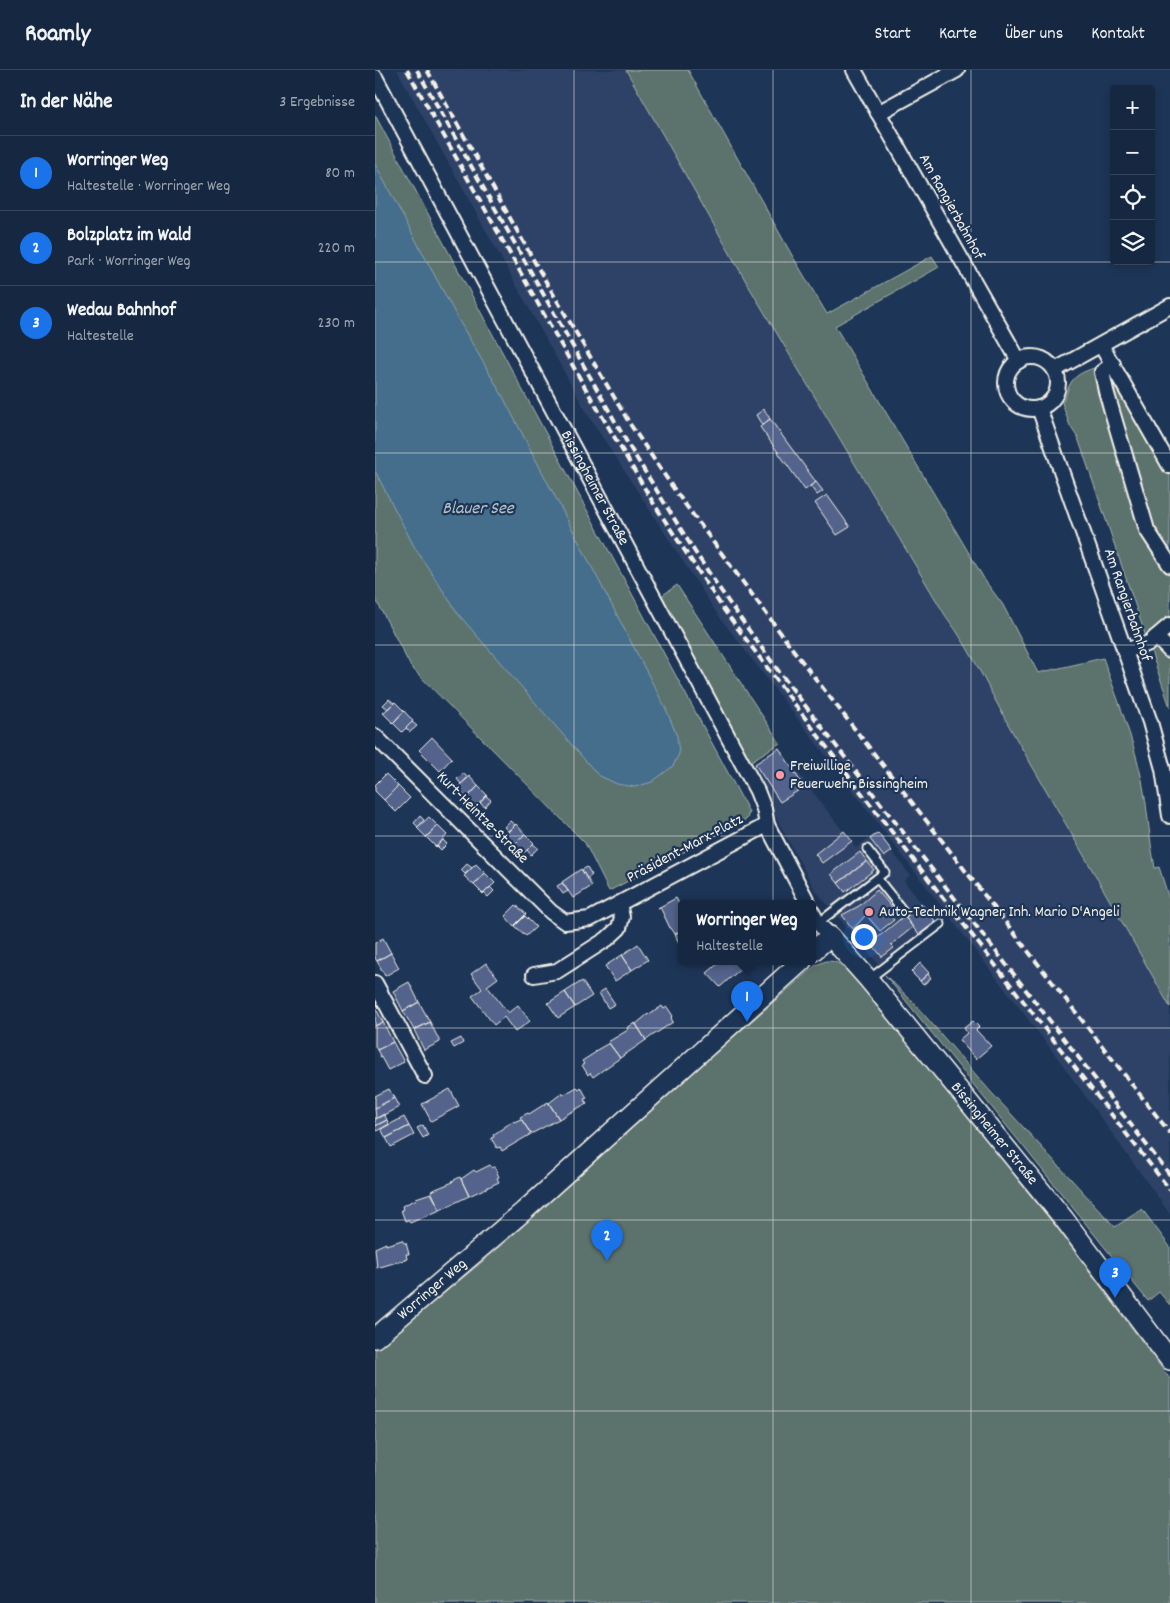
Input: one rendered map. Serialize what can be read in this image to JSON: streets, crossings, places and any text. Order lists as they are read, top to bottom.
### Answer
{
  "streets": {
    "street": [
      "Am Rangierbahnhof",
      "Bissingheimer Straße",
      "Kurt-Heintze-Straße",
      "Präsident-Marx-Platz",
      "Worringer Weg"
    ]
  },
  "crossings": [
    ["Bissingheimer Straße", "Präsident-Marx-Platz"],
    ["Kurt-Heintze-Straße", "Präsident-Marx-Platz"]
  ],
  "water": ["Blauer See"],
  "places": ["Freiwillige Feuerwehr Bissingheim", "Auto-Technik Wagner Inh. Mario D'Angeli"],
  "page": {
    "header": "Roamly",
    "nav": [
      "Start",
      "Karte",
      "Über uns",
      "Kontakt"
    ],
    "heading": ["In der Nähe", "3 Ergebnisse"],
    "map_buttons": ["+", "−"],
    "list": [
      {
        "mark": "1",
        "name": "Worringer Weg",
        "note": "Haltestelle · Worringer Weg",
        "value": "80 m"
      },
      {
        "mark": "2",
        "name": "Bolzplatz im Wald",
        "note": "Park · Worringer Weg",
        "value": "220 m"
      },
      {
        "mark": "3",
        "name": "Wedau Bahnhof",
        "note": "Haltestelle",
        "value": "230 m"
      }
    ],
    "popup": ["Worringer Weg", "Haltestelle"],
    "pins": ["1", "2", "3"]
  }
}
